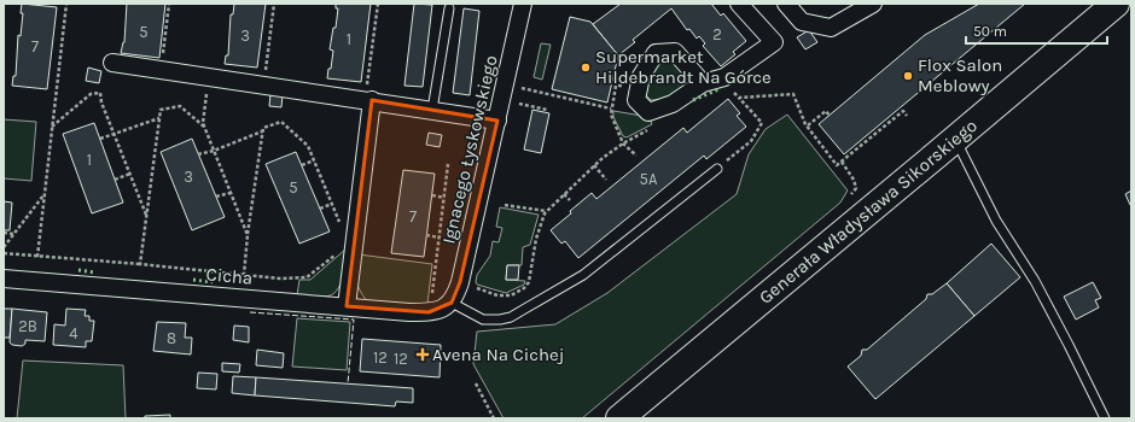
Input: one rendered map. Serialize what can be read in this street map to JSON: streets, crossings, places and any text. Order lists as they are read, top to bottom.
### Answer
{
  "streets": {
    "main road": ["Generała Władysława Sikorskiego"],
    "street": ["Ignacego Łyskowskiego", "Cicha"]
  },
  "crossings": [
    ["Ignacego Łyskowskiego", "Cicha"]
  ],
  "places": {
    "other": ["Supermarket Hildebrandt Na Górce", "Flox Salon Meblowy"],
    "health": ["Avena Na Cichej"]
  },
  "house_numbers": [
    "5",
    "2",
    "3",
    "1",
    "7",
    "1",
    "3",
    "5A",
    "5",
    "7",
    "2B",
    "4",
    "8",
    "12",
    "12"
  ],
  "scale_bar": "50 m"
}
